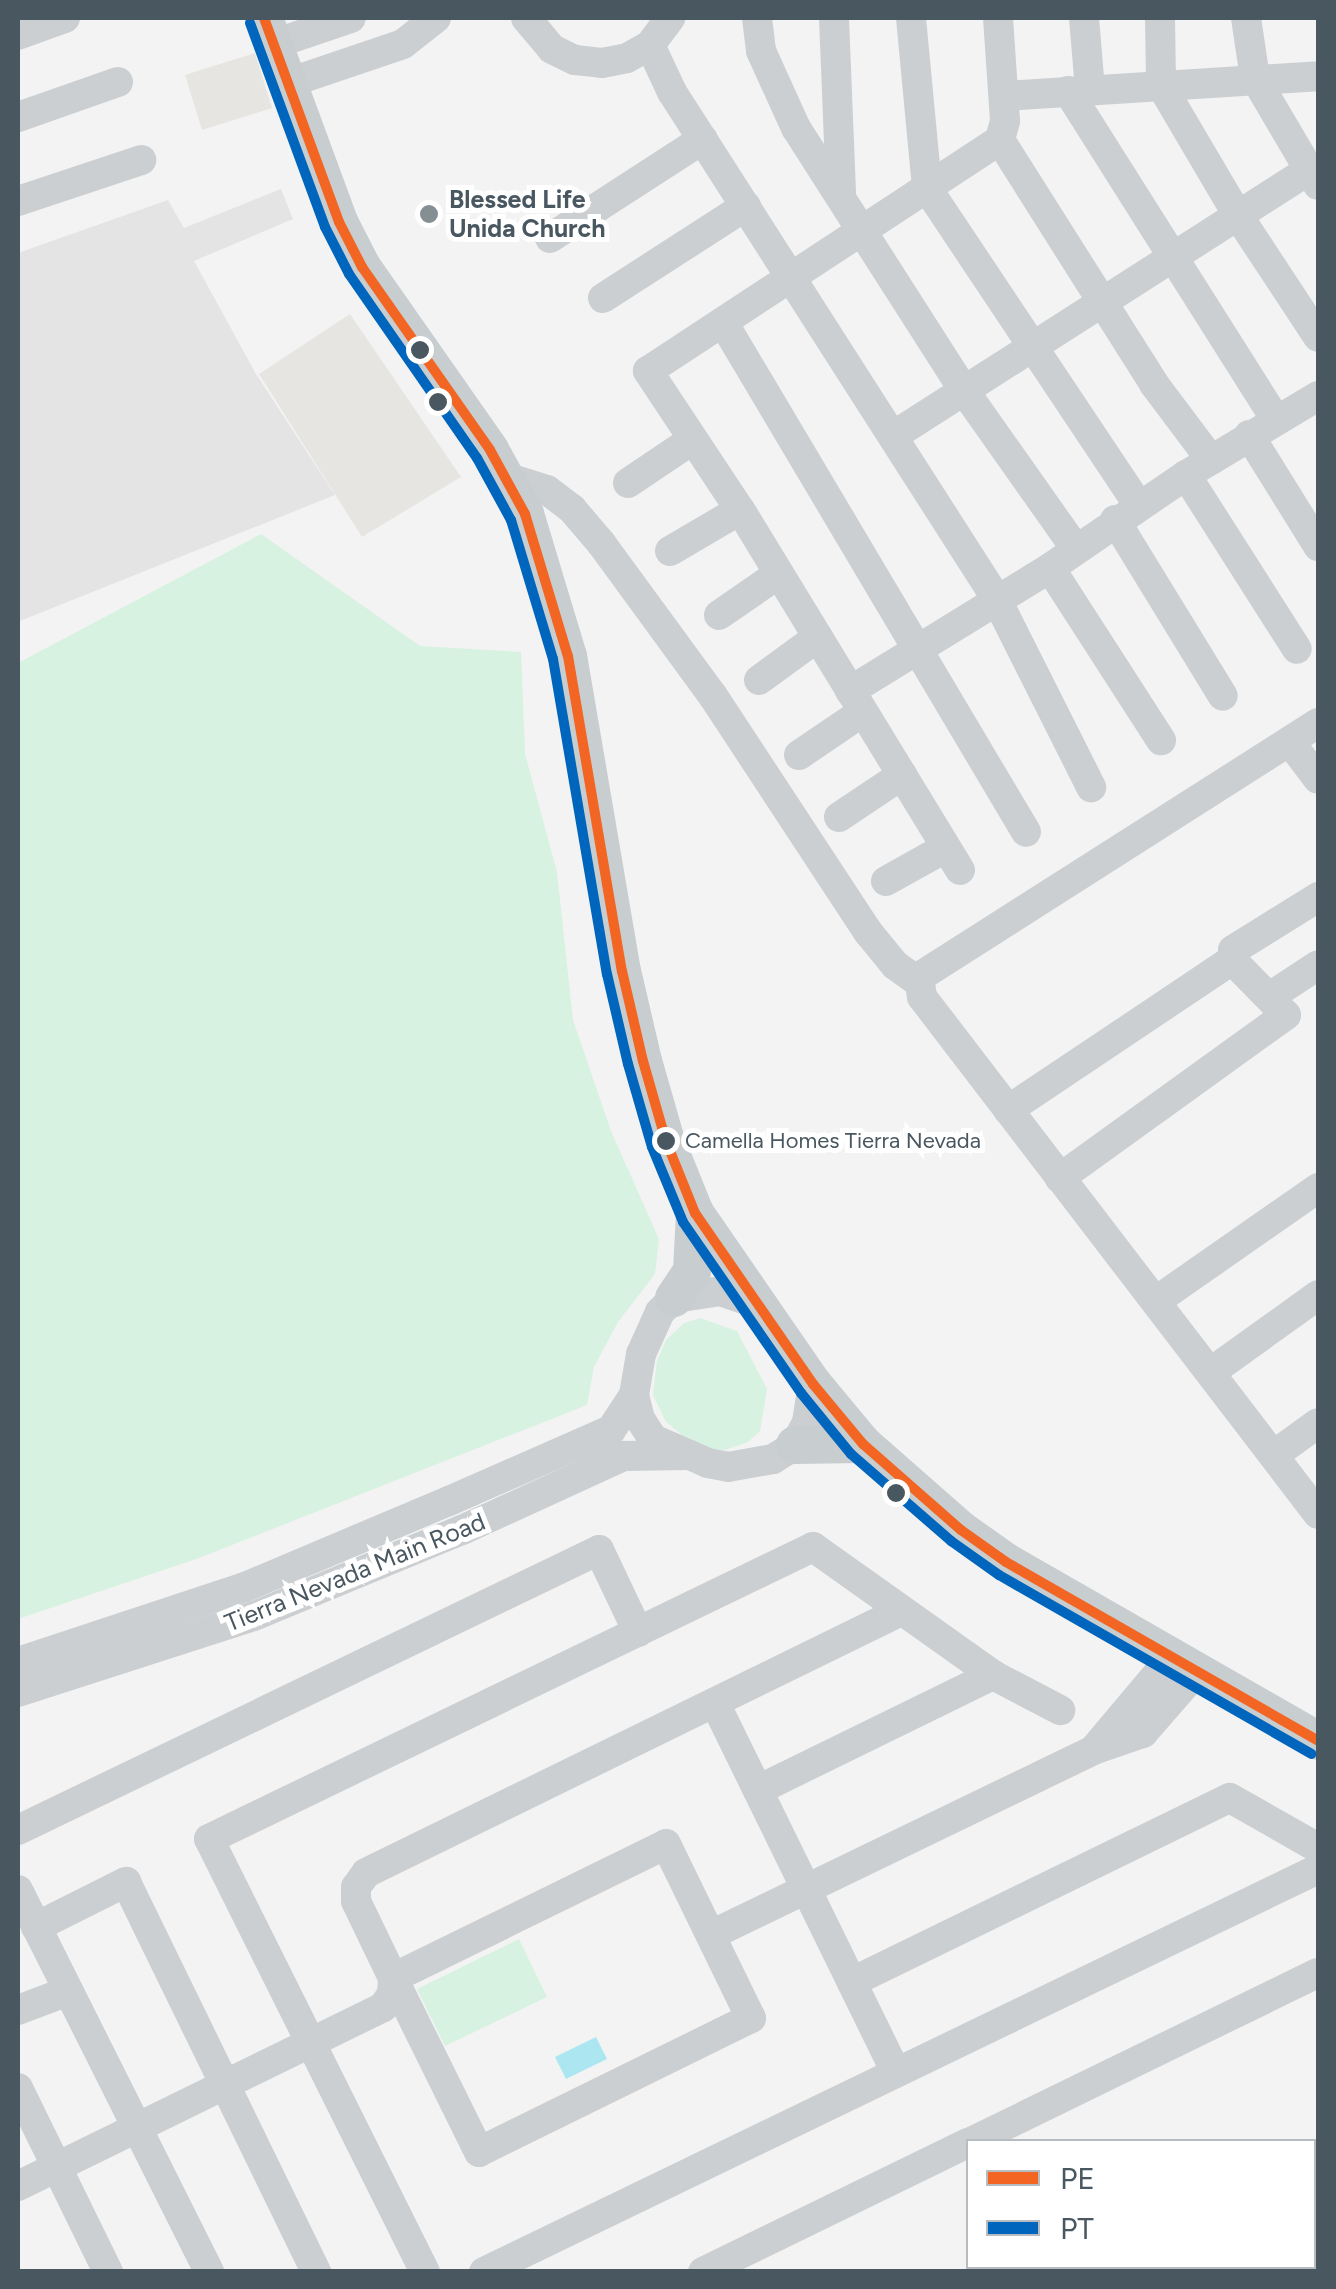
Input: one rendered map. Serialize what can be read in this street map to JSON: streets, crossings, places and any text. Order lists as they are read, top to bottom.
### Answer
{
  "streets": {
    "street": ["Tierra Nevada Main Road"]
  },
  "places": ["Blessed Life Unida Church", "Camella Homes Tierra Nevada"],
  "lines": ["transit line PE", "transit line PT"],
  "legend": ["PE", "PT"]
}
